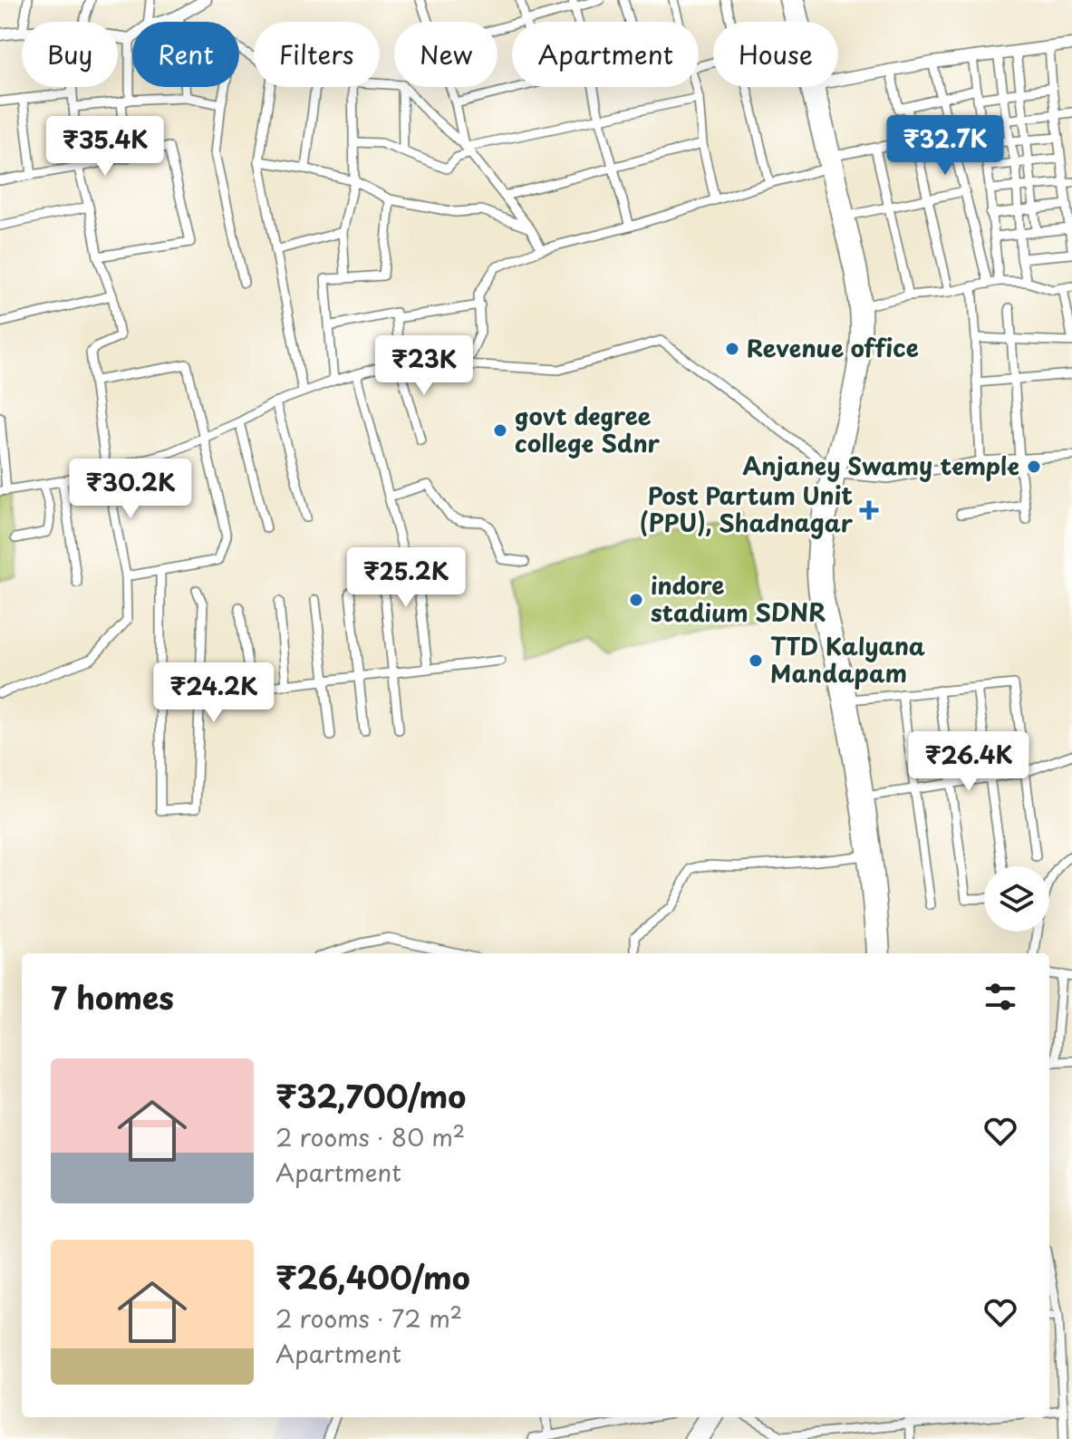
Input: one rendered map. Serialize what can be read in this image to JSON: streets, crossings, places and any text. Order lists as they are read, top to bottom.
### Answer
{
  "places": {
    "other": [
      "Revenue office",
      "govt degree college Sdnr",
      "Anjaney Swamy temple",
      "indore stadium SDNR",
      "TTD Kalyana Mandapam"
    ],
    "health": ["Post Partum Unit (PPU), Shadnagar"]
  },
  "page": {
    "chip": [
      "Buy",
      "Rent",
      "Filters",
      "New",
      "Apartment",
      "House"
    ],
    "price": [
      "₹32.7K",
      "₹35.4K",
      "₹23K",
      "₹30.2K",
      "₹25.2K",
      "₹24.2K",
      "₹26.4K"
    ],
    "heading": "7 homes",
    "list": [
      {
        "name": "₹32,700/mo",
        "note": "2 rooms · 80 m² · Apartment"
      },
      {
        "name": "₹26,400/mo",
        "note": "2 rooms · 72 m² · Apartment"
      }
    ]
  }
}
